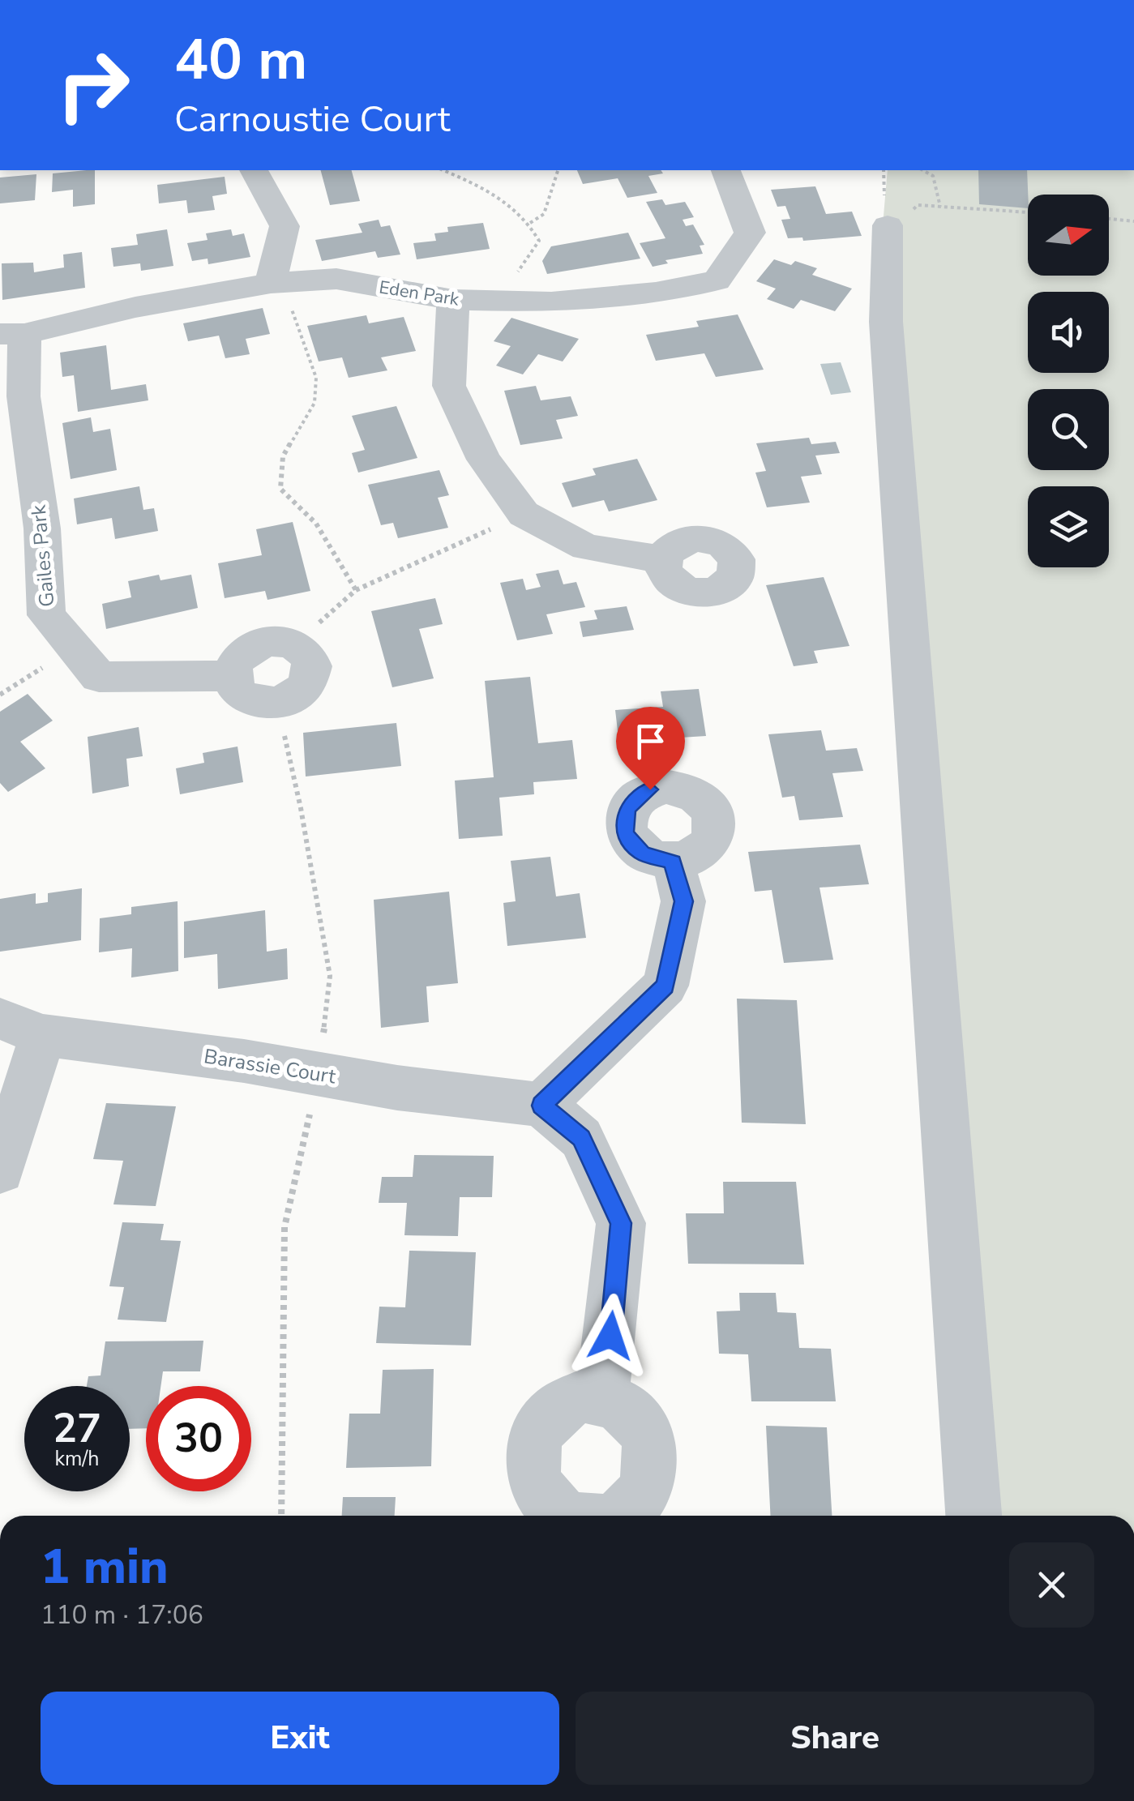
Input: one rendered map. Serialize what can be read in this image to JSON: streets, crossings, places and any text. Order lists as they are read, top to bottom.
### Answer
{
  "streets": {
    "street": ["Eden Park", "Gailes Park", "Barassie Court"]
  },
  "crossings": [
    ["Eden Park", "Gailes Park"]
  ],
  "north": "right",
  "page": {
    "turn": ["40 m", "Carnoustie Court"],
    "speed": "27 km/h",
    "limit": "30",
    "heading": ["1 min", "110 m · 17:06"],
    "buttons": ["Exit", "Share"]
  }
}
